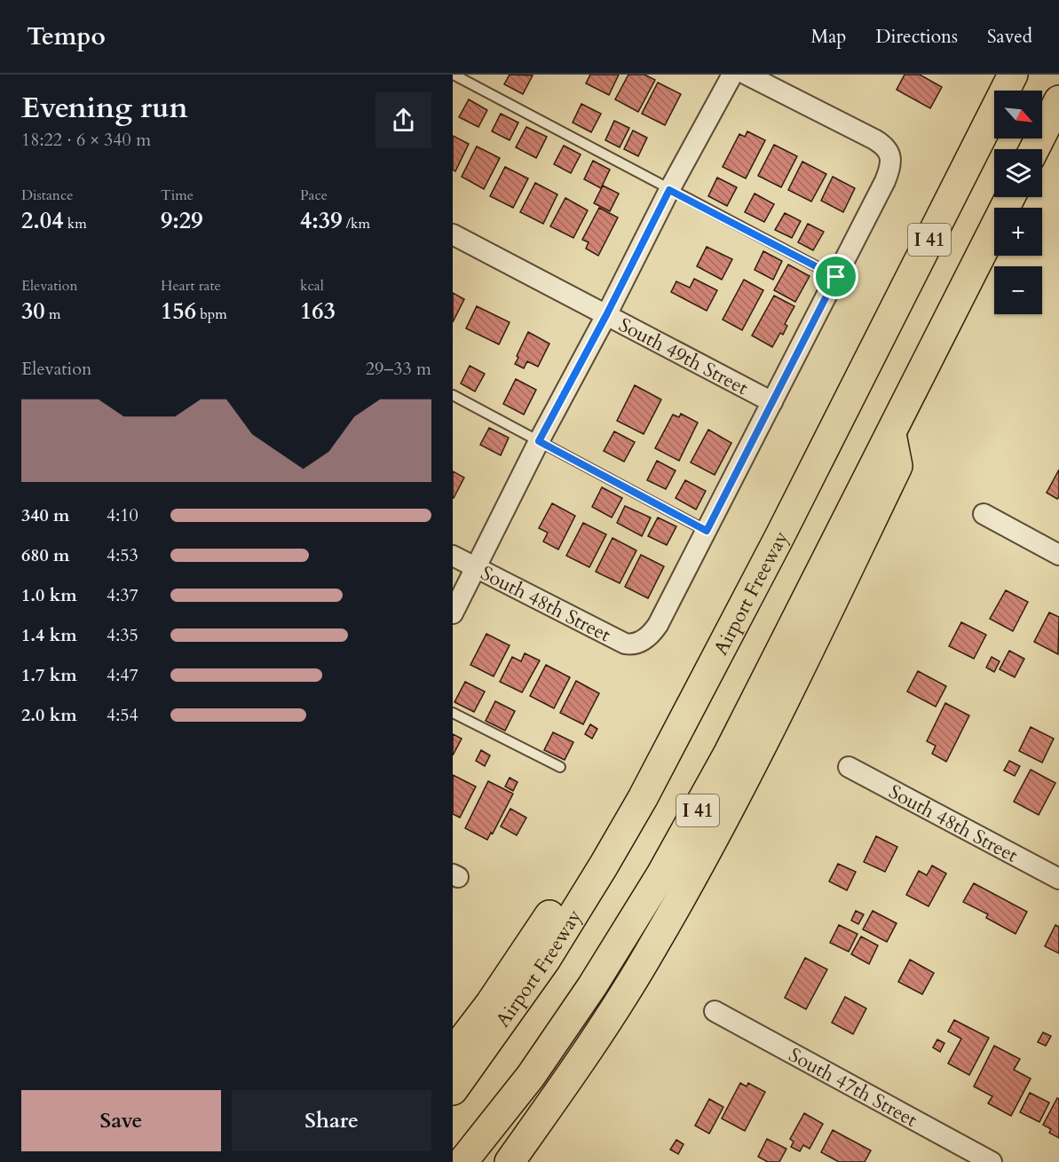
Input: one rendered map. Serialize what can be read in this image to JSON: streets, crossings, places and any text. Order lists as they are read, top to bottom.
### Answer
{
  "streets": {
    "highway": ["I 41", "Airport Freeway"],
    "street": ["South 49th Street", "South 48th Street", "South 47th Street"]
  },
  "north": "bottom right",
  "page": {
    "header": "Tempo",
    "nav": ["Map", "Directions", "Saved"],
    "heading": ["Evening run", "18:22 · 6 × 340 m"],
    "map_buttons": ["+", "−"],
    "stats": [
      ["Distance", "2.04 km"],
      ["Time", "9:29"],
      ["Pace", "4:39 /km"],
      ["Elevation", "30 m"],
      ["Heart rate", "156 bpm"],
      ["kcal", "163"]
    ],
    "chart": ["Elevation", "29–33 m"],
    "list": [
      {
        "name": "340 m",
        "note": "4:10"
      },
      {
        "name": "680 m",
        "note": "4:53"
      },
      {
        "name": "1.0 km",
        "note": "4:37"
      },
      {
        "name": "1.4 km",
        "note": "4:35"
      },
      {
        "name": "1.7 km",
        "note": "4:47"
      },
      {
        "name": "2.0 km",
        "note": "4:54"
      }
    ],
    "buttons": ["Save", "Share"]
  }
}
